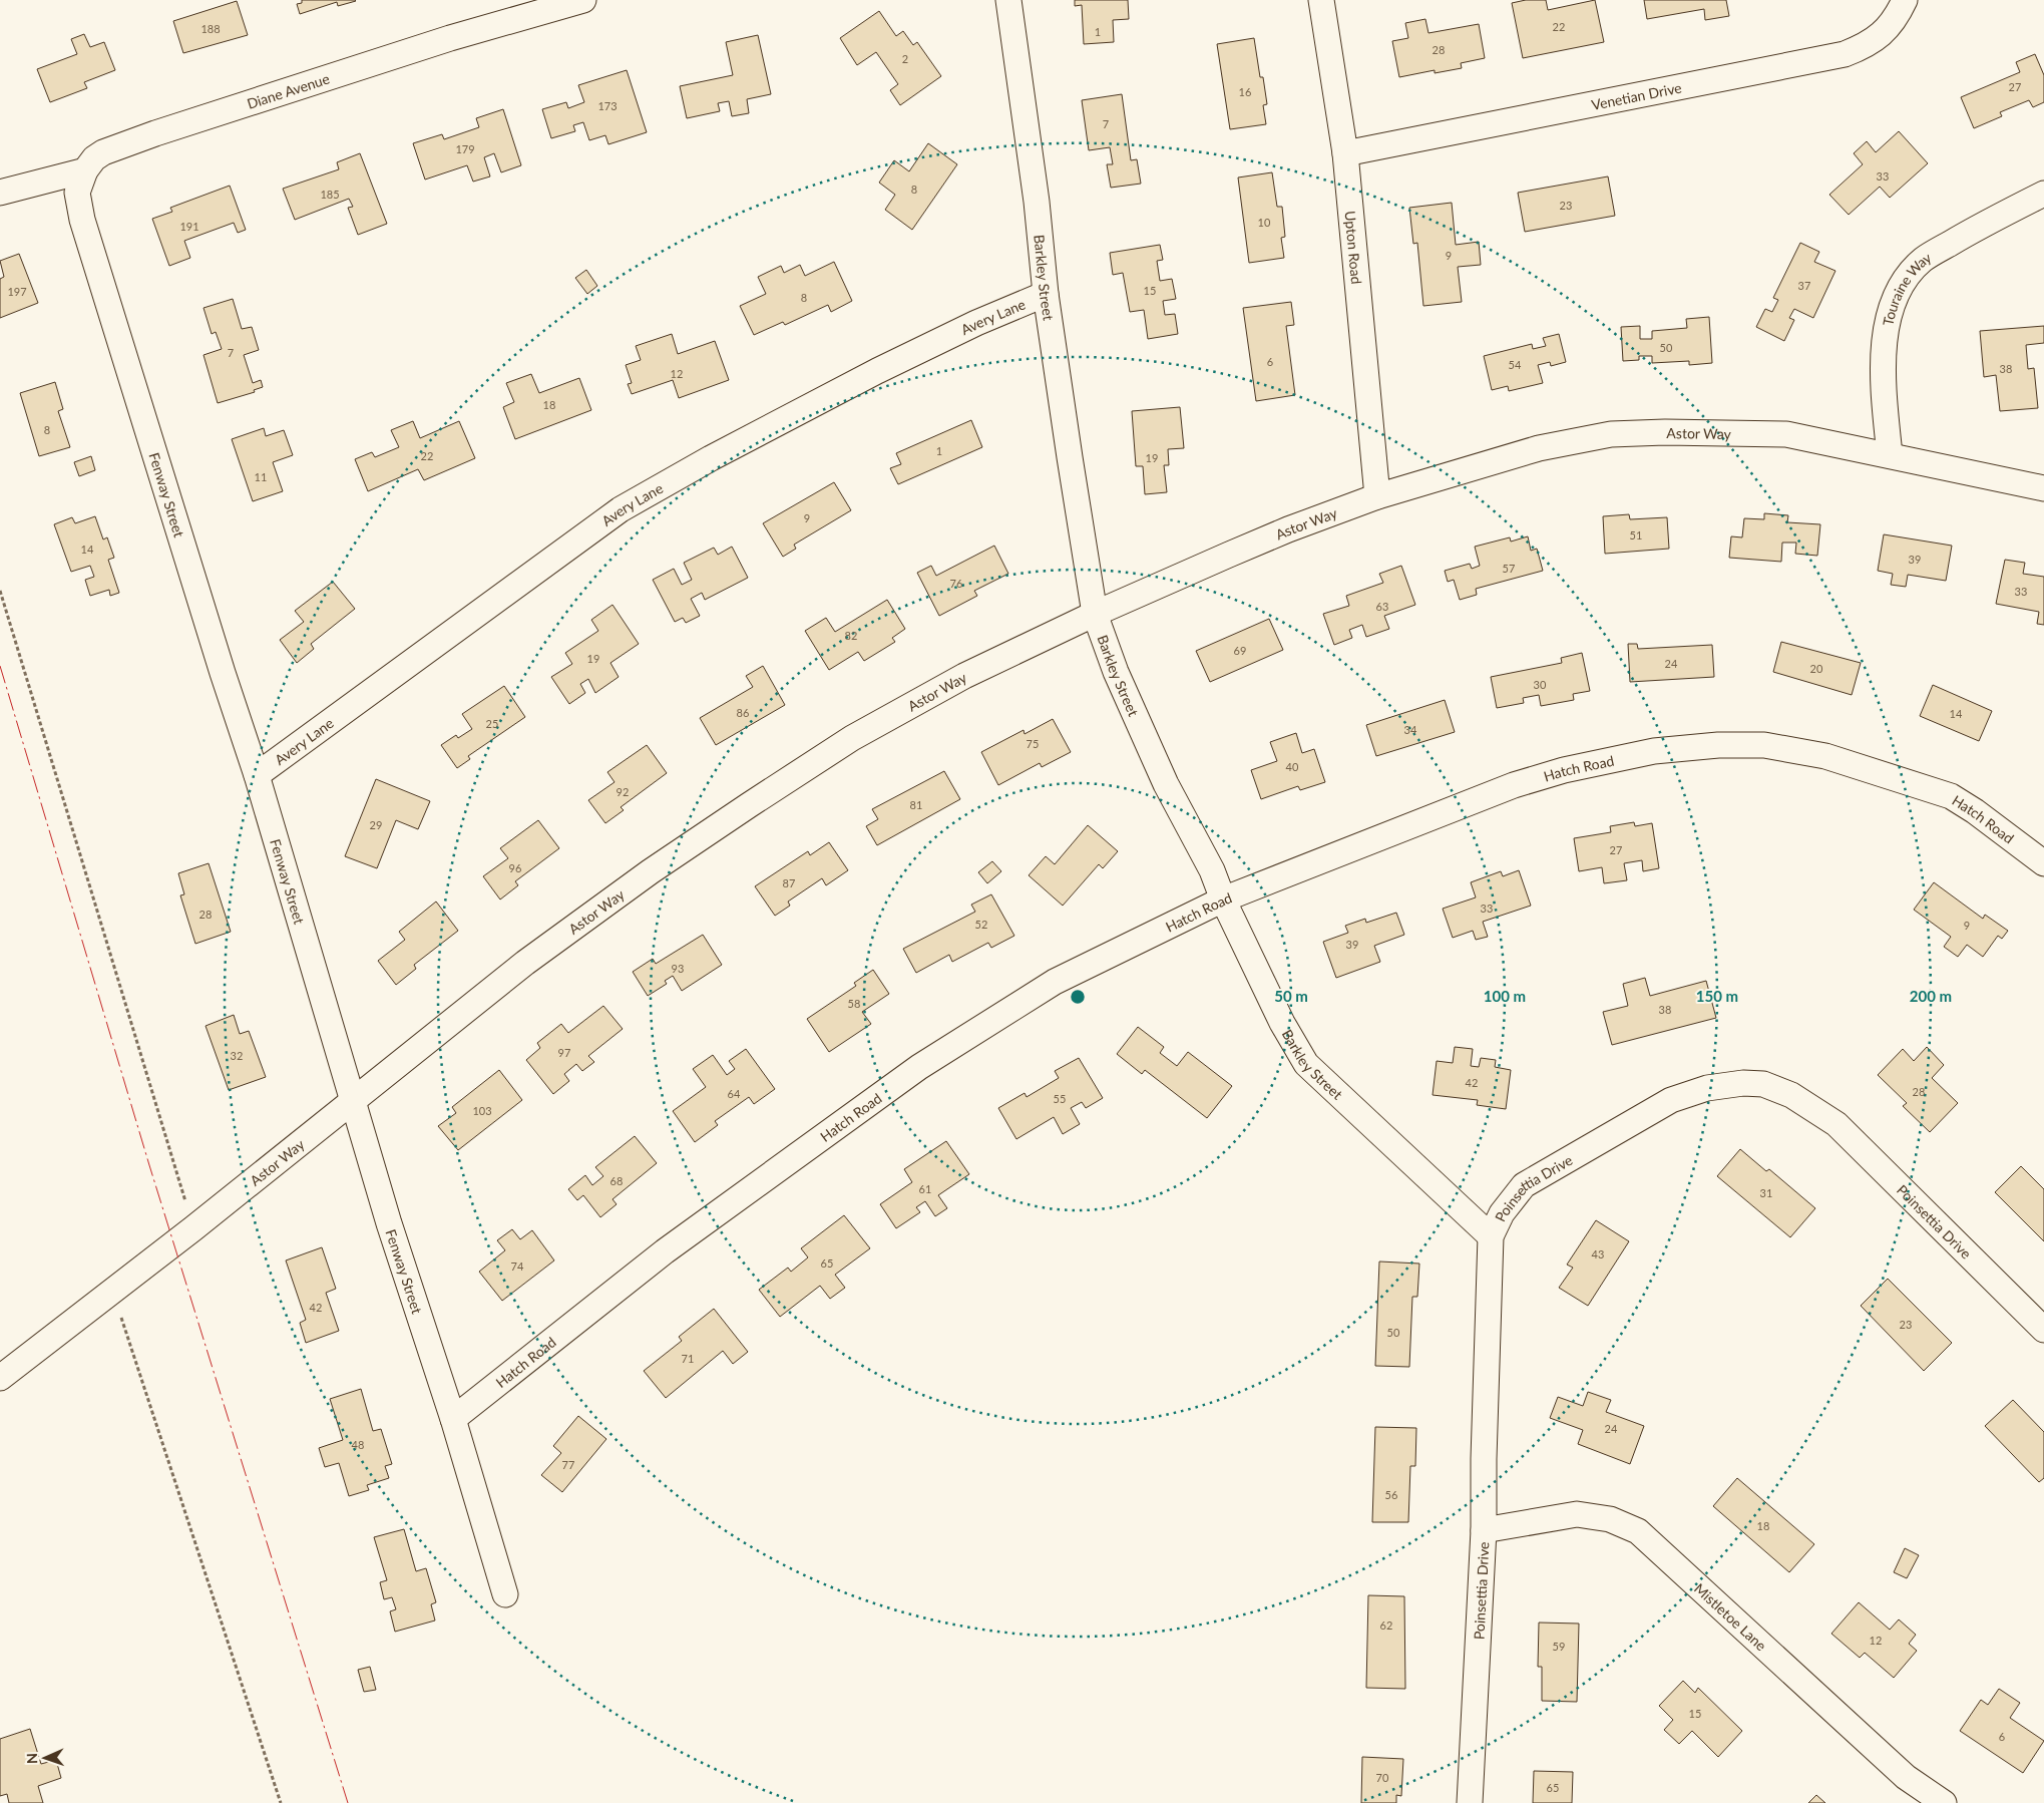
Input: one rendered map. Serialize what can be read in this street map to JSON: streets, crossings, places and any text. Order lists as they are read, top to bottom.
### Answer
{
  "streets": {
    "street": [
      "Diane Avenue",
      "Venetian Drive",
      "Upton Road",
      "Barkley Street",
      "Touraine Way",
      "Avery Lane",
      "Astor Way",
      "Fenway Street",
      "Hatch Road",
      "Poinsettia Drive",
      "Mistletoe Lane"
    ]
  },
  "crossings": [
    ["Diane Avenue", "Fenway Street"],
    ["Venetian Drive", "Upton Road"],
    ["Upton Road", "Astor Way"],
    ["Barkley Street", "Avery Lane"],
    ["Barkley Street", "Astor Way"],
    ["Barkley Street", "Hatch Road"],
    ["Barkley Street", "Poinsettia Drive"],
    ["Touraine Way", "Astor Way"],
    ["Avery Lane", "Fenway Street"],
    ["Astor Way", "Fenway Street"],
    ["Fenway Street", "Hatch Road"],
    ["Poinsettia Drive", "Mistletoe Lane"]
  ],
  "house_numbers": [
    "22",
    "188",
    "1",
    "28",
    "2",
    "27",
    "16",
    "173",
    "7",
    "179",
    "33",
    "8",
    "185",
    "23",
    "10",
    "191",
    "9",
    "37",
    "15",
    "197",
    "8",
    "50",
    "7",
    "6",
    "54",
    "38",
    "12",
    "18",
    "8",
    "1",
    "22",
    "19",
    "11",
    "9",
    "51",
    "14",
    "39",
    "57",
    "76",
    "33",
    "63",
    "82",
    "69",
    "19",
    "24",
    "20",
    "30",
    "86",
    "14",
    "25",
    "34",
    "75",
    "40",
    "92",
    "81",
    "29",
    "27",
    "96",
    "87",
    "33",
    "28",
    "52",
    "9",
    "39",
    "93",
    "58",
    "38",
    "97",
    "32",
    "42",
    "28",
    "64",
    "55",
    "103",
    "68",
    "61",
    "31",
    "43",
    "65",
    "74",
    "42",
    "23",
    "50",
    "71",
    "24",
    "48",
    "77",
    "56",
    "18",
    "62",
    "12",
    "59",
    "15",
    "6",
    "70",
    "65"
  ],
  "north": "left",
  "rings": [
    "50 m",
    "100 m",
    "150 m",
    "200 m"
  ]
}
